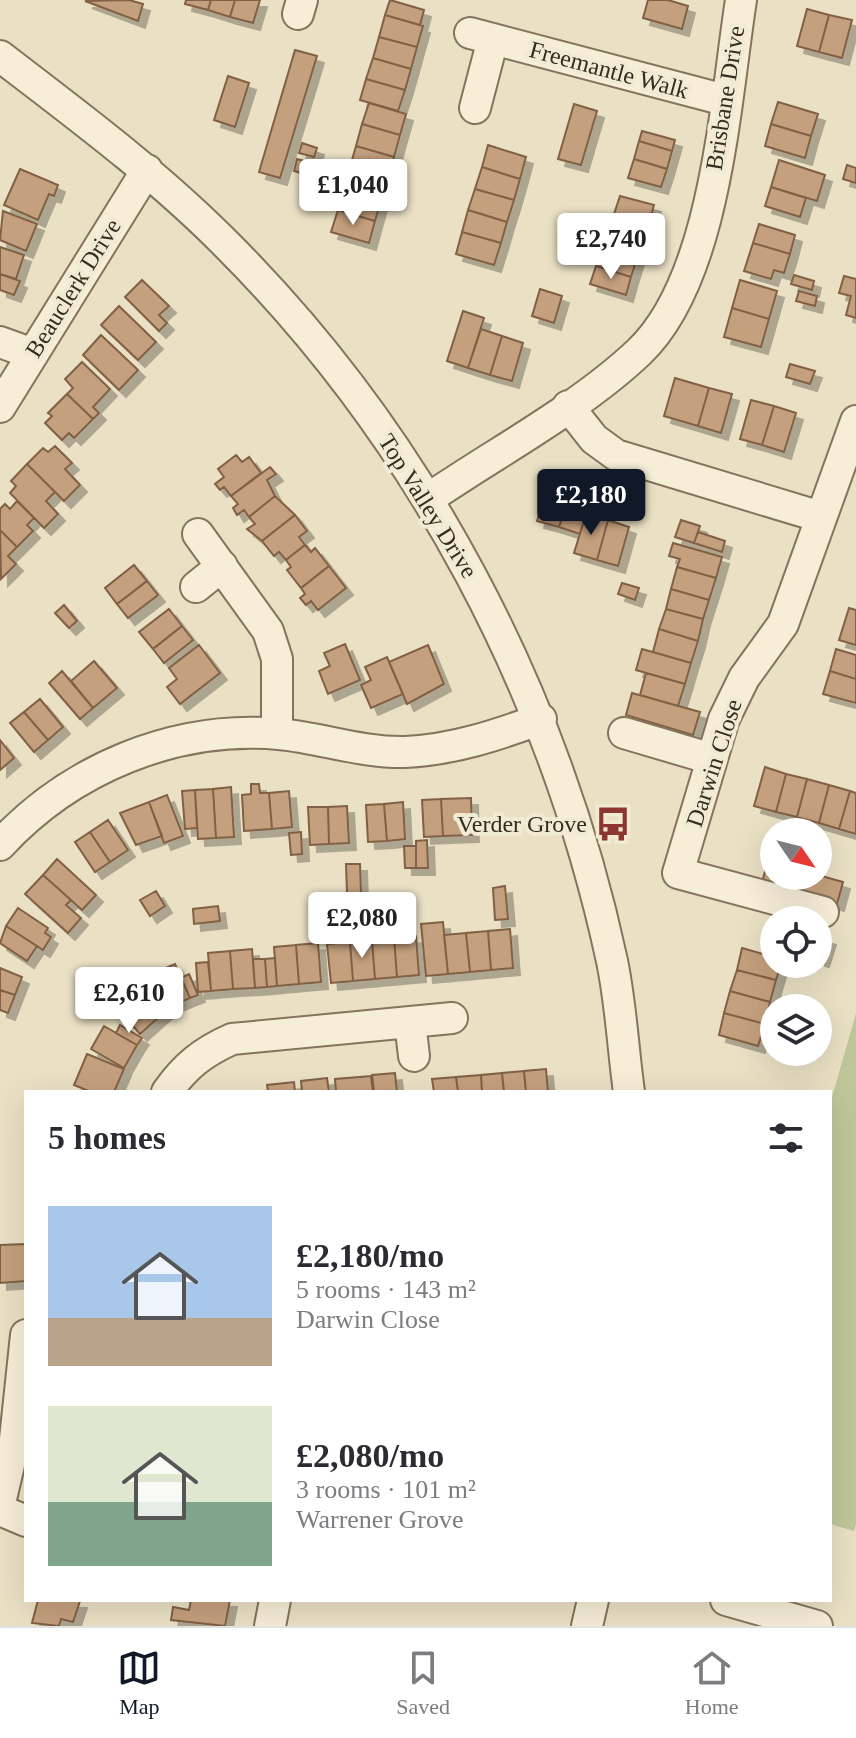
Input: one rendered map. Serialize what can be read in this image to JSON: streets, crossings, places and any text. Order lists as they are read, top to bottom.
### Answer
{
  "streets": {
    "street": [
      "Freemantle Walk",
      "Brisbane Drive",
      "Beauclerk Drive",
      "Top Valley Drive",
      "Darwin Close"
    ]
  },
  "crossings": [
    ["Freemantle Walk", "Brisbane Drive"],
    ["Brisbane Drive", "Top Valley Drive"],
    ["Beauclerk Drive", "Top Valley Drive"]
  ],
  "places": {
    "bus stop": ["Verder Grove"]
  },
  "north": "bottom right",
  "page": {
    "price": [
      "£1,040",
      "£2,740",
      "£2,180",
      "£2,080",
      "£2,610"
    ],
    "heading": "5 homes",
    "list": [
      {
        "name": "£2,180/mo",
        "note": "5 rooms · 143 m² · Darwin Close"
      },
      {
        "name": "£2,080/mo",
        "note": "3 rooms · 101 m² · Warrener Grove"
      }
    ],
    "tabs": ["Map", "Saved", "Home"]
  }
}
